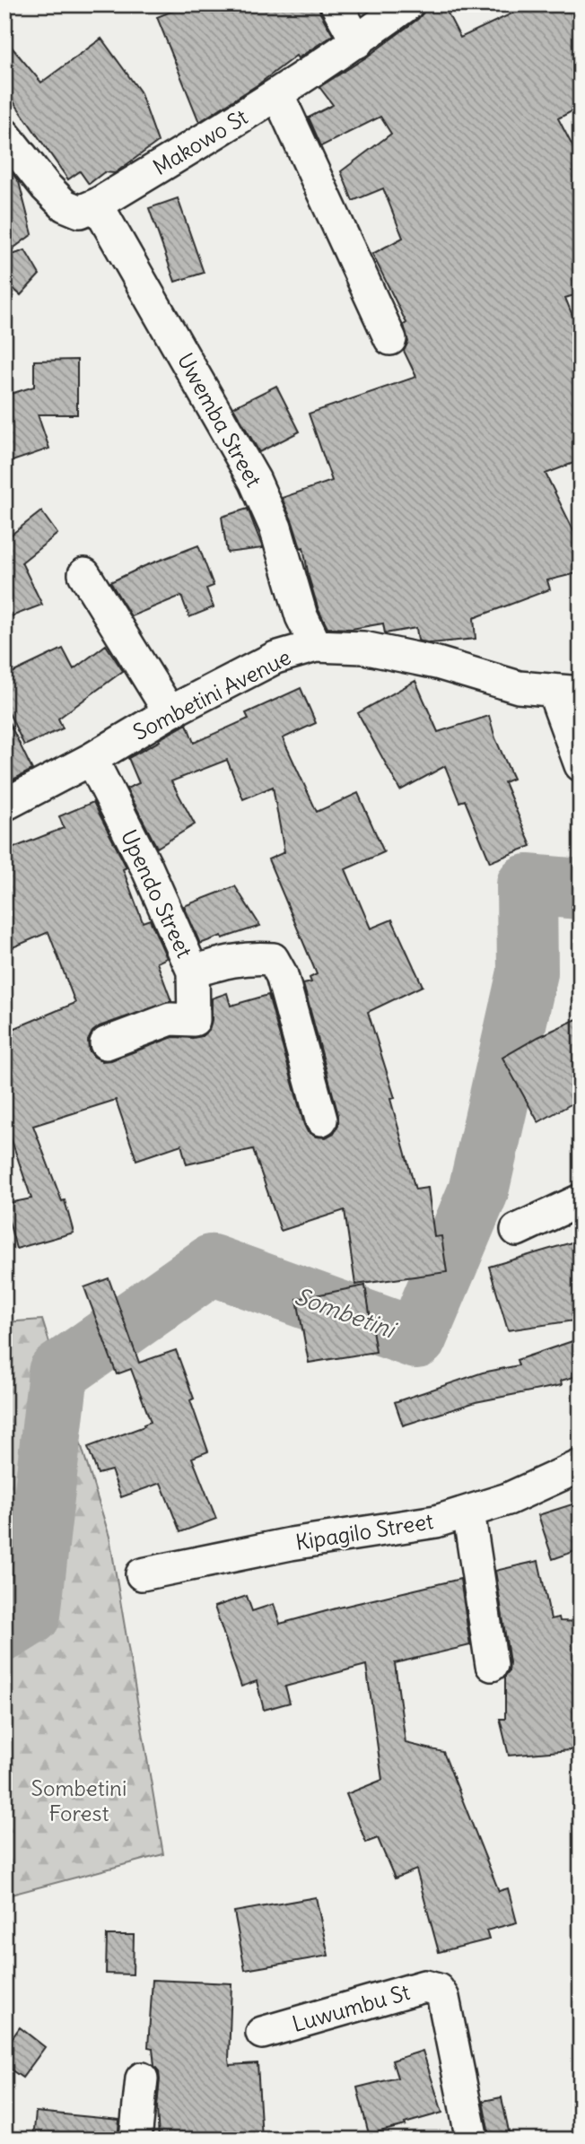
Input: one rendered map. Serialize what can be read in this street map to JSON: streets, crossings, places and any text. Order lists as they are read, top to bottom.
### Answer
{
  "streets": {
    "street": [
      "Makowo St",
      "Uwemba Street",
      "Sombetini Avenue",
      "Upendo Street",
      "Kipagilo Street",
      "Luwumbu St"
    ]
  },
  "crossings": [
    ["Makowo St", "Uwemba Street"],
    ["Uwemba Street", "Sombetini Avenue"],
    ["Sombetini Avenue", "Upendo Street"]
  ],
  "water": ["Sombetini"],
  "parks": ["Sombetini Forest"]
}
